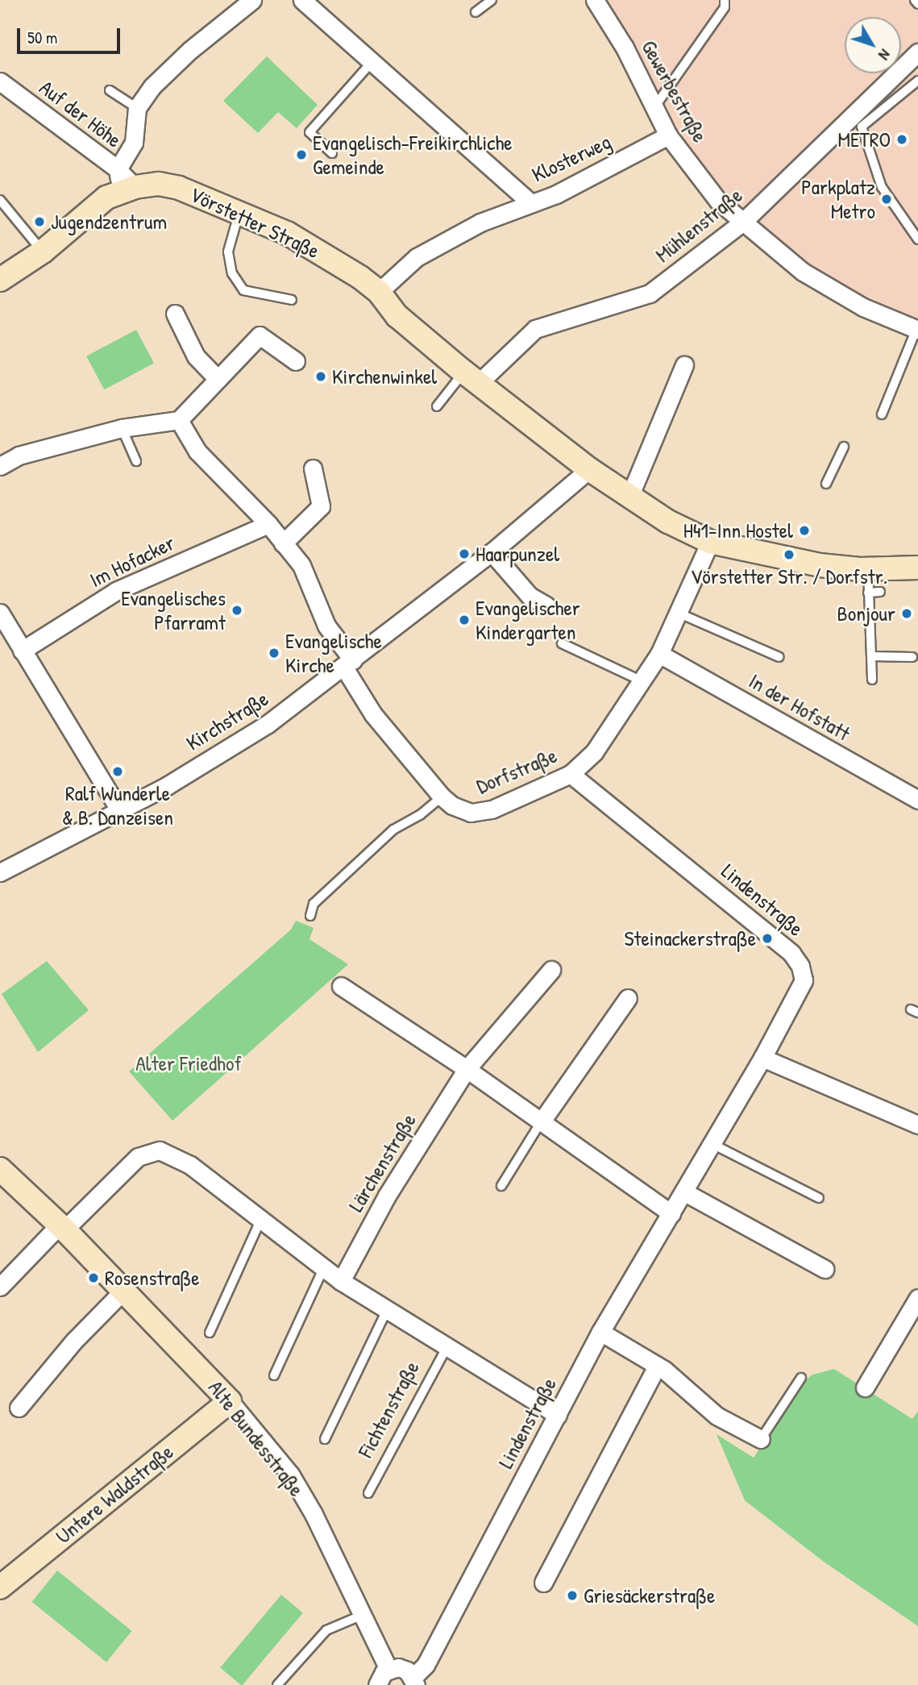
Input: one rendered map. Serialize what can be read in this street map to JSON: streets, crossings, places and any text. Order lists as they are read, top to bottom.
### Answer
{
  "streets": {
    "street": [
      "Gewerbestraße",
      "Auf der Höhe",
      "Klosterweg",
      "Vörstetter Straße",
      "Mühlenstraße",
      "Im Hofacker",
      "In der Hofstatt",
      "Kirchstraße",
      "Dorfstraße",
      "Lindenstraße",
      "Lärchenstraße",
      "Fichtenstraße",
      "Alte Bundesstraße",
      "Untere Waldstraße"
    ]
  },
  "crossings": [
    ["Gewerbestraße", "Klosterweg"],
    ["Gewerbestraße", "Mühlenstraße"],
    ["Auf der Höhe", "Vörstetter Straße"],
    ["Klosterweg", "Vörstetter Straße"],
    ["Vörstetter Straße", "Mühlenstraße"],
    ["Vörstetter Straße", "Kirchstraße"],
    ["Vörstetter Straße", "Dorfstraße"],
    ["In der Hofstatt", "Dorfstraße"],
    ["Kirchstraße", "Dorfstraße"],
    ["Dorfstraße", "Lindenstraße"],
    ["Lindenstraße", "Fichtenstraße"],
    ["Lärchenstraße", "Fichtenstraße"],
    ["Fichtenstraße", "Alte Bundesstraße"],
    ["Alte Bundesstraße", "Untere Waldstraße"]
  ],
  "parks": ["Alter Friedhof"],
  "places": [
    "METRO",
    "Evangelisch-Freikirchliche Gemeinde",
    "Parkplatz Metro",
    "Jugendzentrum",
    "Kirchenwinkel",
    "H41-Inn Hostel",
    "Haarpunzel",
    "Vörstetter Str. / Dorfstr.",
    "Evangelisches Pfarramt",
    "Bonjour",
    "Evangelischer Kindergarten",
    "Evangelische Kirche",
    "Ralf Wunderle & B. Danzeisen",
    "Steinackerstraße",
    "Rosenstraße",
    "Griesäckerstraße"
  ],
  "scale_bar": "50 m",
  "north": "bottom right"
}
